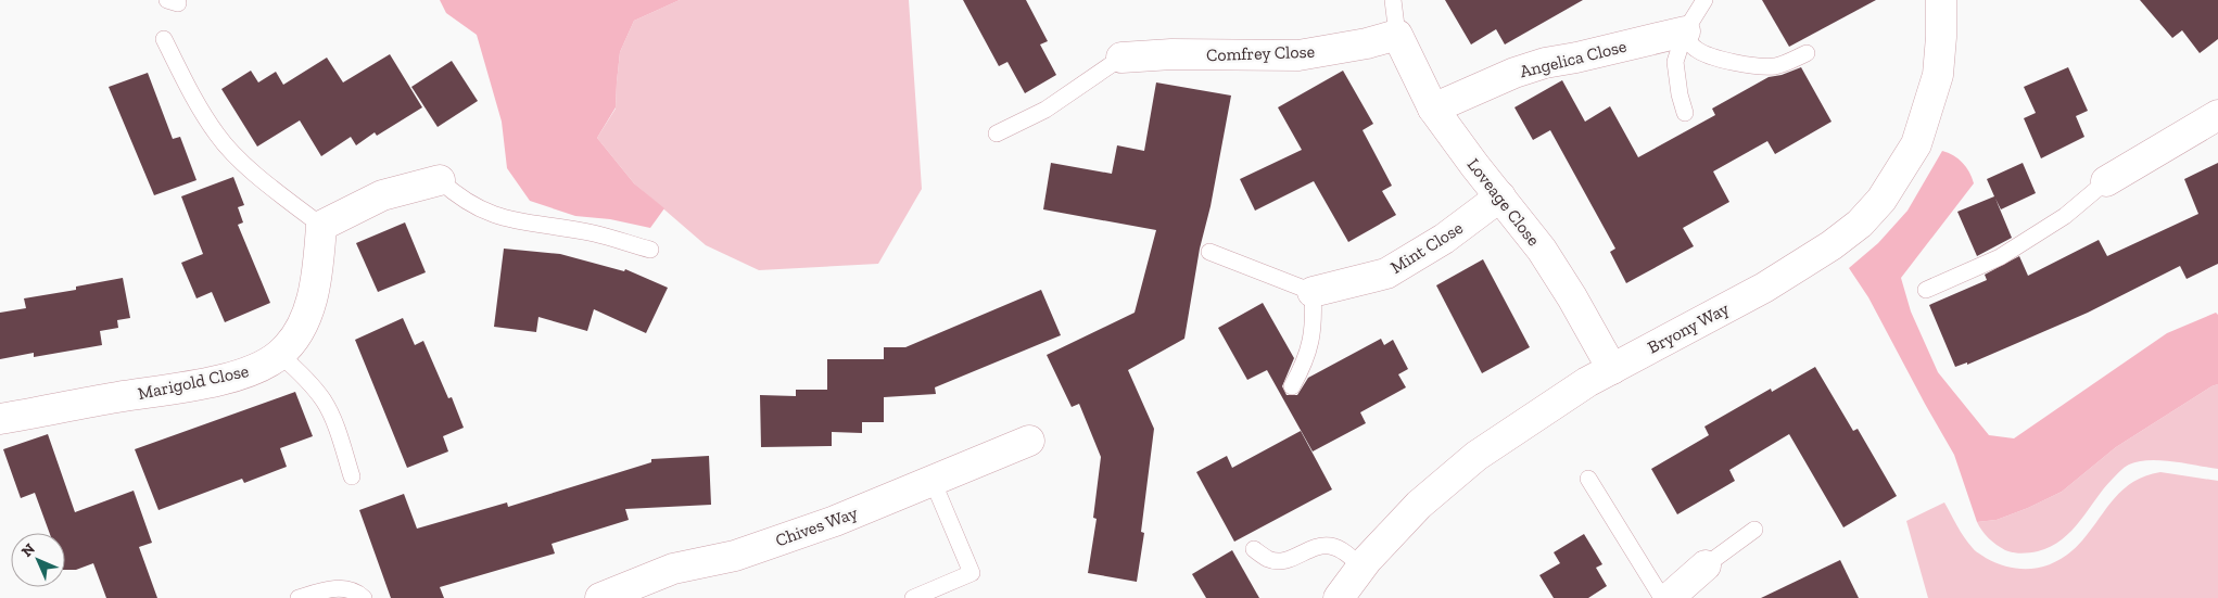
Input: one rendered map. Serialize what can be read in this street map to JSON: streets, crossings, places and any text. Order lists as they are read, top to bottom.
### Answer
{
  "streets": {
    "street": [
      "Comfrey Close",
      "Angelica Close",
      "Loveage Close",
      "Mint Close",
      "Bryony Way",
      "Marigold Close",
      "Chives Way"
    ]
  },
  "crossings": [
    ["Comfrey Close", "Loveage Close"],
    ["Angelica Close", "Loveage Close"],
    ["Loveage Close", "Mint Close"],
    ["Loveage Close", "Bryony Way"]
  ],
  "north": "top left"
}
